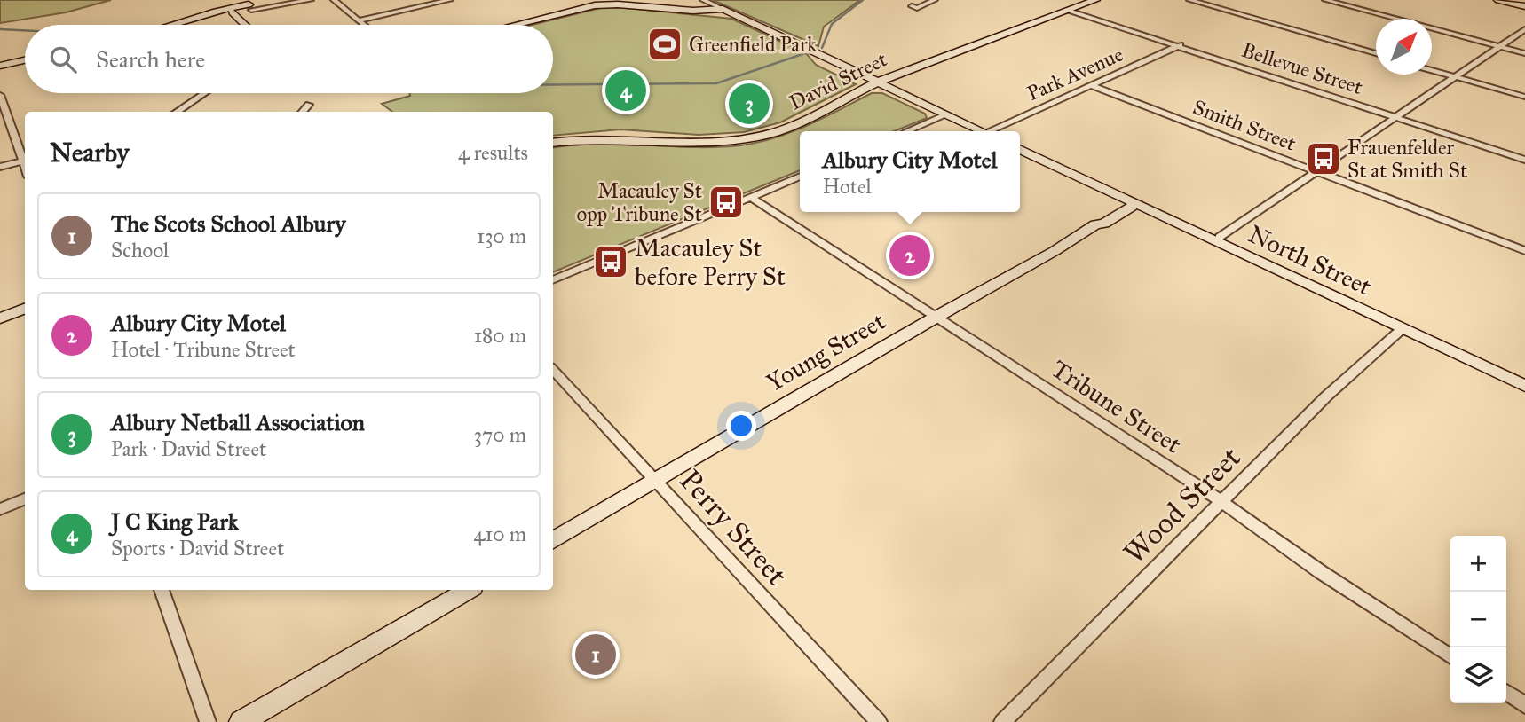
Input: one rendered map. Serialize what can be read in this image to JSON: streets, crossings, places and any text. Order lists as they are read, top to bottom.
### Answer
{
  "streets": {
    "main road": ["David Street", "North Street", "Young Street"],
    "street": [
      "Bellevue Street",
      "Park Avenue",
      "Smith Street",
      "Tribune Street",
      "Wood Street",
      "Perry Street"
    ]
  },
  "crossings": [
    ["Bellevue Street", "Park Avenue"],
    ["Bellevue Street", "David Street"],
    ["Park Avenue", "Smith Street"],
    ["North Street", "Young Street"],
    ["North Street", "Wood Street"],
    ["Young Street", "Tribune Street"],
    ["Young Street", "Perry Street"],
    ["Tribune Street", "Wood Street"]
  ],
  "places": {
    "sports": ["Greenfield Park"],
    "bus stop": ["Frauenfelder St at Smith St", "Macauley St opp Tribune St", "Macauley St before Perry St"]
  },
  "north": "top right",
  "page": {
    "search": "Search here",
    "pins": [
      "4",
      "3",
      "2",
      "1"
    ],
    "heading": ["Nearby", "4 results"],
    "popup": ["Albury City Motel", "Hotel"],
    "list": [
      {
        "mark": "1",
        "name": "The Scots School Albury",
        "note": "School",
        "value": "130 m"
      },
      {
        "mark": "2",
        "name": "Albury City Motel",
        "note": "Hotel · Tribune Street",
        "value": "180 m"
      },
      {
        "mark": "3",
        "name": "Albury Netball Association",
        "note": "Park · David Street",
        "value": "370 m"
      },
      {
        "mark": "4",
        "name": "J C King Park",
        "note": "Sports · David Street",
        "value": "410 m"
      }
    ],
    "map_buttons": ["+", "−"]
  }
}
